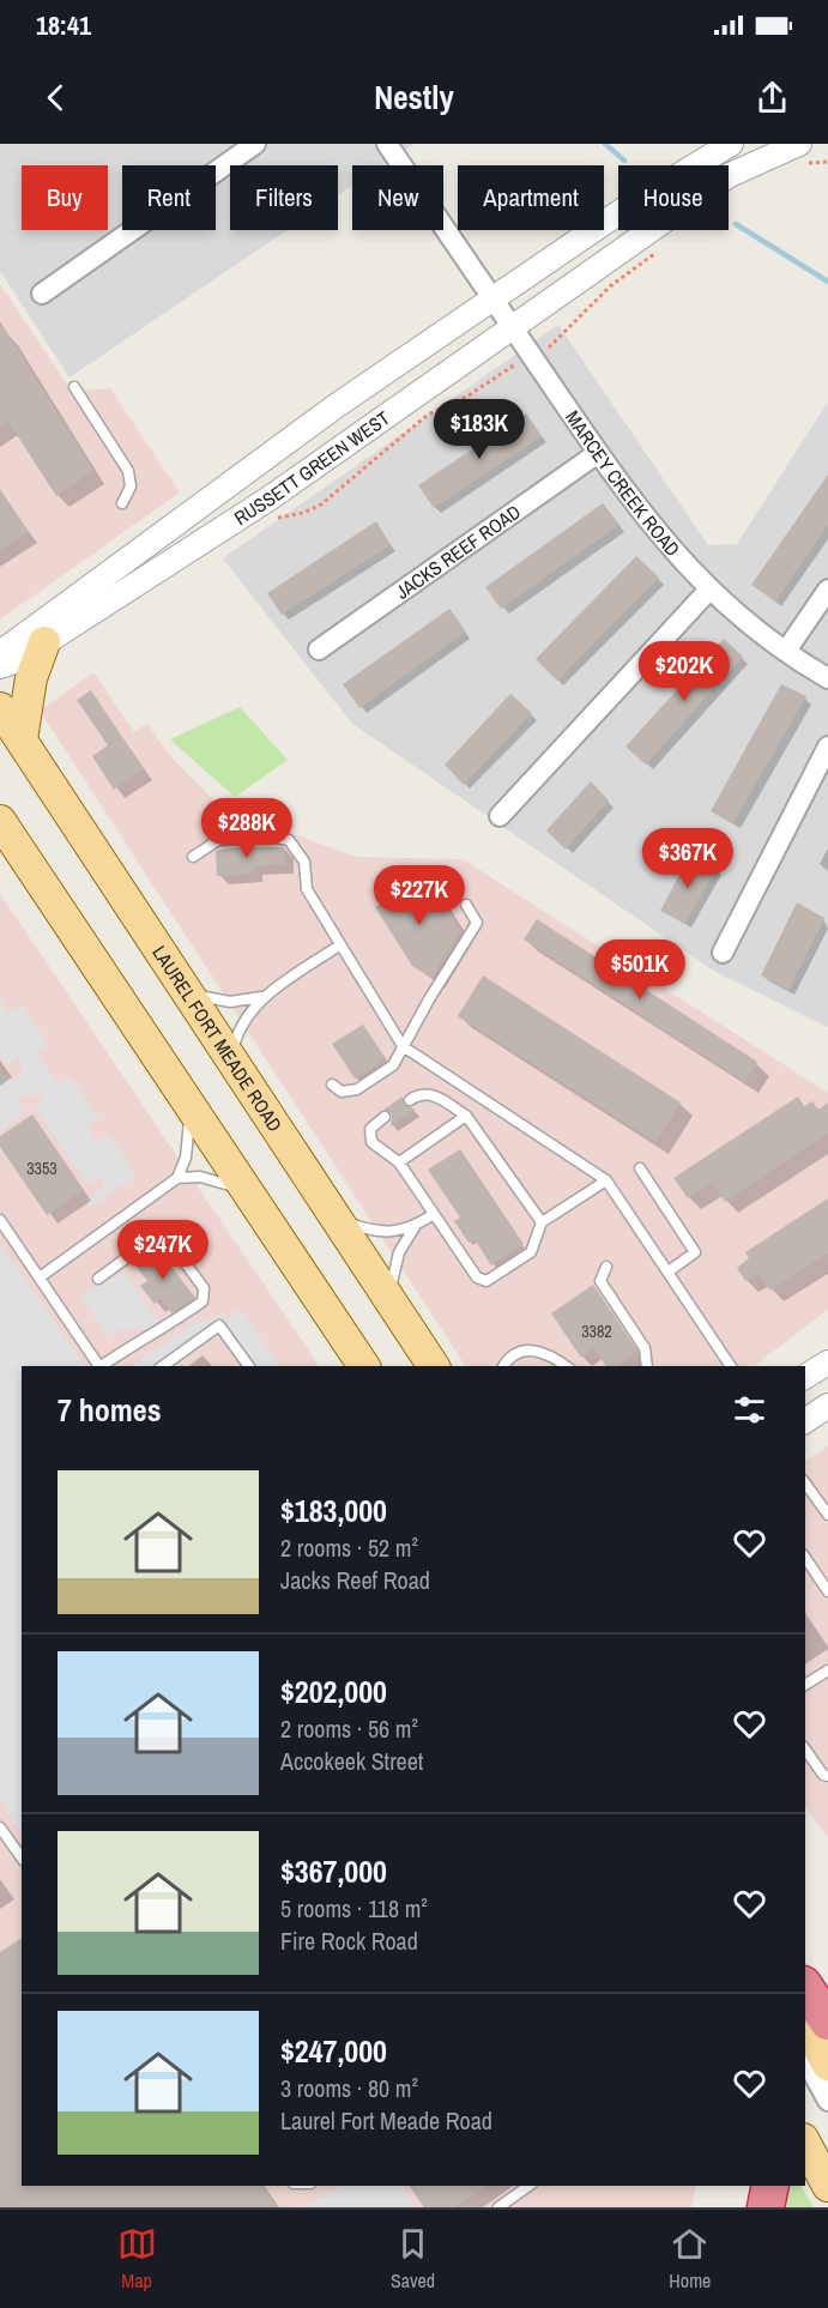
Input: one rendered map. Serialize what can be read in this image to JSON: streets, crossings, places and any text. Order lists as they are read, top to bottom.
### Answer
{
  "streets": {
    "main road": ["LAUREL FORT MEADE ROAD"],
    "street": ["RUSSETT GREEN WEST", "MARCEY CREEK ROAD", "JACKS REEF ROAD"]
  },
  "crossings": [
    ["RUSSETT GREEN WEST", "MARCEY CREEK ROAD"],
    ["MARCEY CREEK ROAD", "JACKS REEF ROAD"]
  ],
  "house_numbers": ["3353", "3382"],
  "page": {
    "status": "18:41",
    "header": "Nestly",
    "chip": [
      "Buy",
      "Rent",
      "Filters",
      "New",
      "Apartment",
      "House"
    ],
    "price": [
      "$183K",
      "$202K",
      "$288K",
      "$367K",
      "$227K",
      "$501K",
      "$247K"
    ],
    "heading": "7 homes",
    "list": [
      {
        "name": "$183,000",
        "note": "2 rooms · 52 m² · Jacks Reef Road"
      },
      {
        "name": "$202,000",
        "note": "2 rooms · 56 m² · Accokeek Street"
      },
      {
        "name": "$367,000",
        "note": "5 rooms · 118 m² · Fire Rock Road"
      },
      {
        "name": "$247,000",
        "note": "3 rooms · 80 m² · Laurel Fort Meade Road"
      }
    ],
    "tabs": ["Map", "Saved", "Home"]
  }
}
